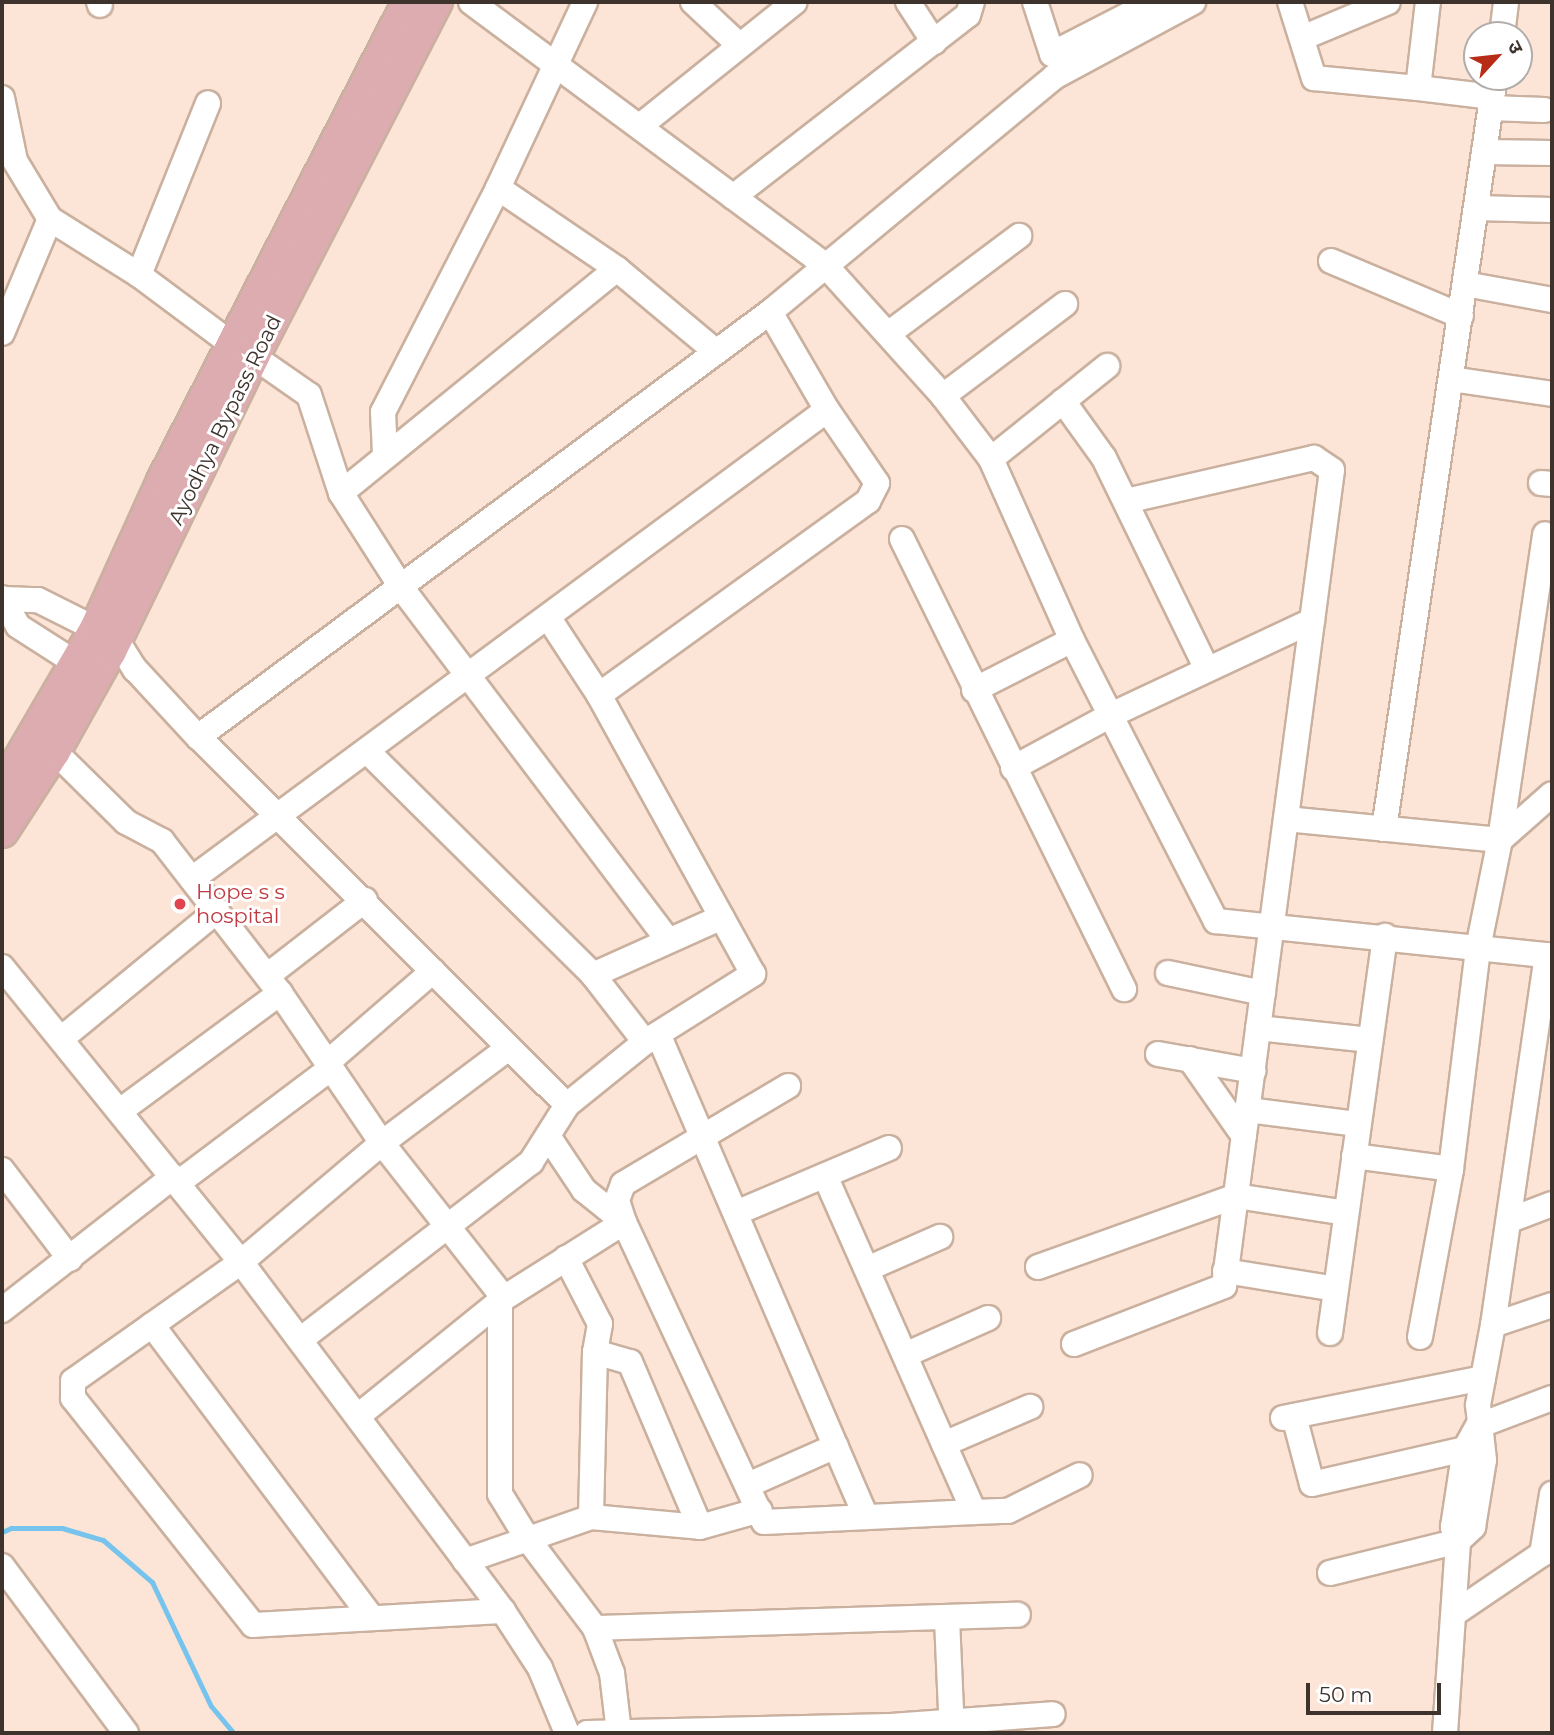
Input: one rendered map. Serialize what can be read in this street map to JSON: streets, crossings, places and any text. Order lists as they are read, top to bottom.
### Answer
{
  "streets": {
    "main road": ["Ayodhya Bypass Road"]
  },
  "places": ["Hope s s hospital"],
  "scale_bar": "50 m",
  "north": "top right"
}
